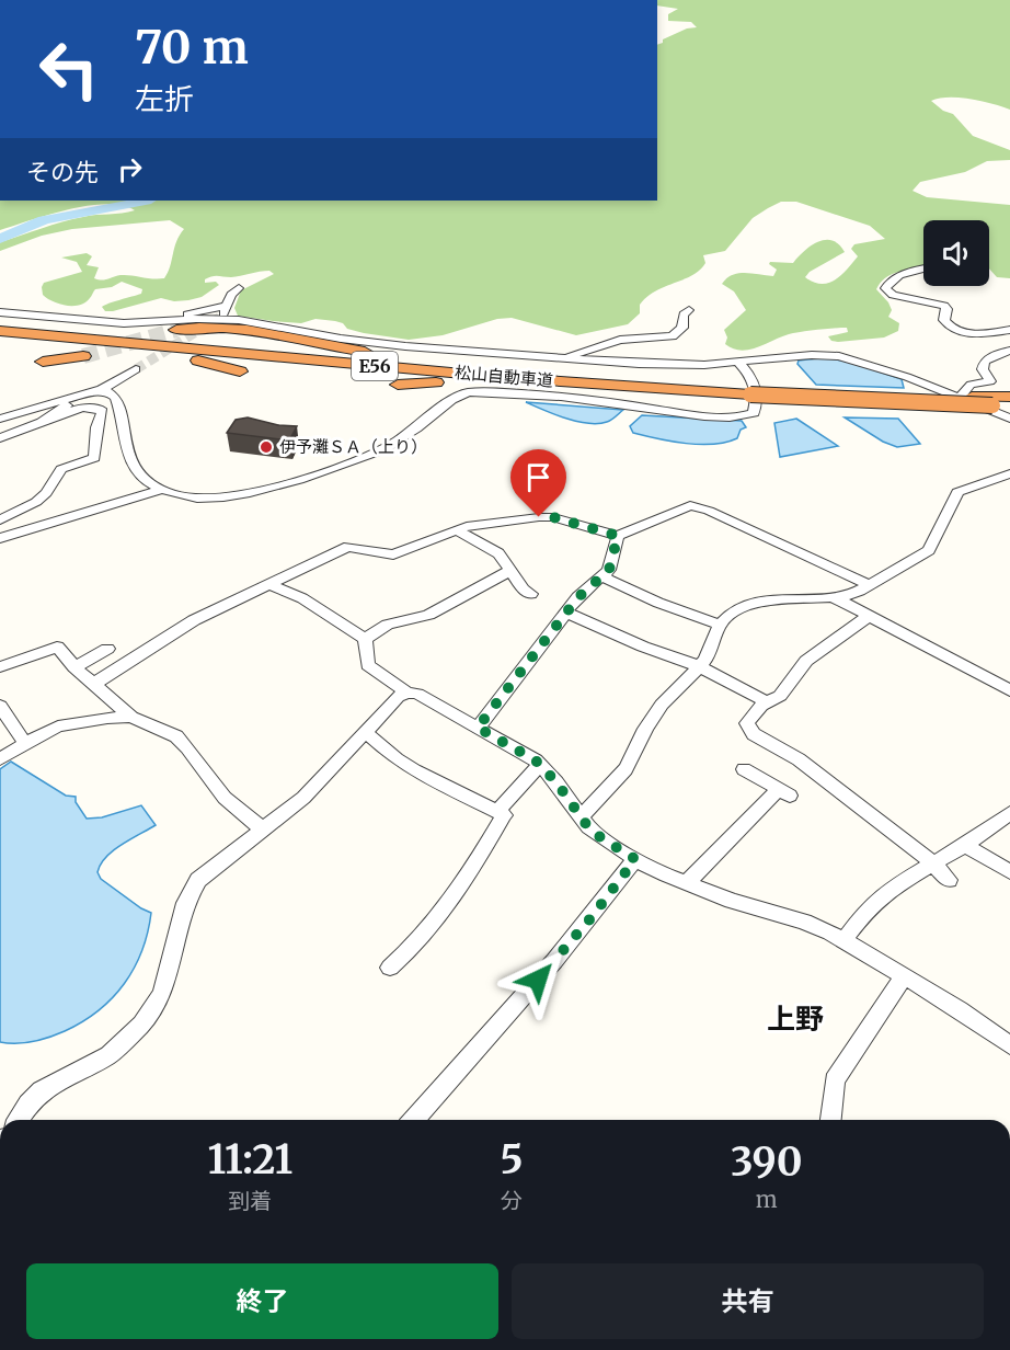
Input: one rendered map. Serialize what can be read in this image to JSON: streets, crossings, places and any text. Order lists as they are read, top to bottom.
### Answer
{
  "streets": {
    "highway": ["E56", "松山自動車道"]
  },
  "districts": ["上野"],
  "places": ["伊予灘ＳＡ（上り）"],
  "page": {
    "turn": ["70 m", "左折"],
    "then": "その先",
    "eta": [
      "11:21",
      "到着",
      "5",
      "分",
      "390",
      "m"
    ],
    "buttons": ["終了", "共有"]
  }
}
